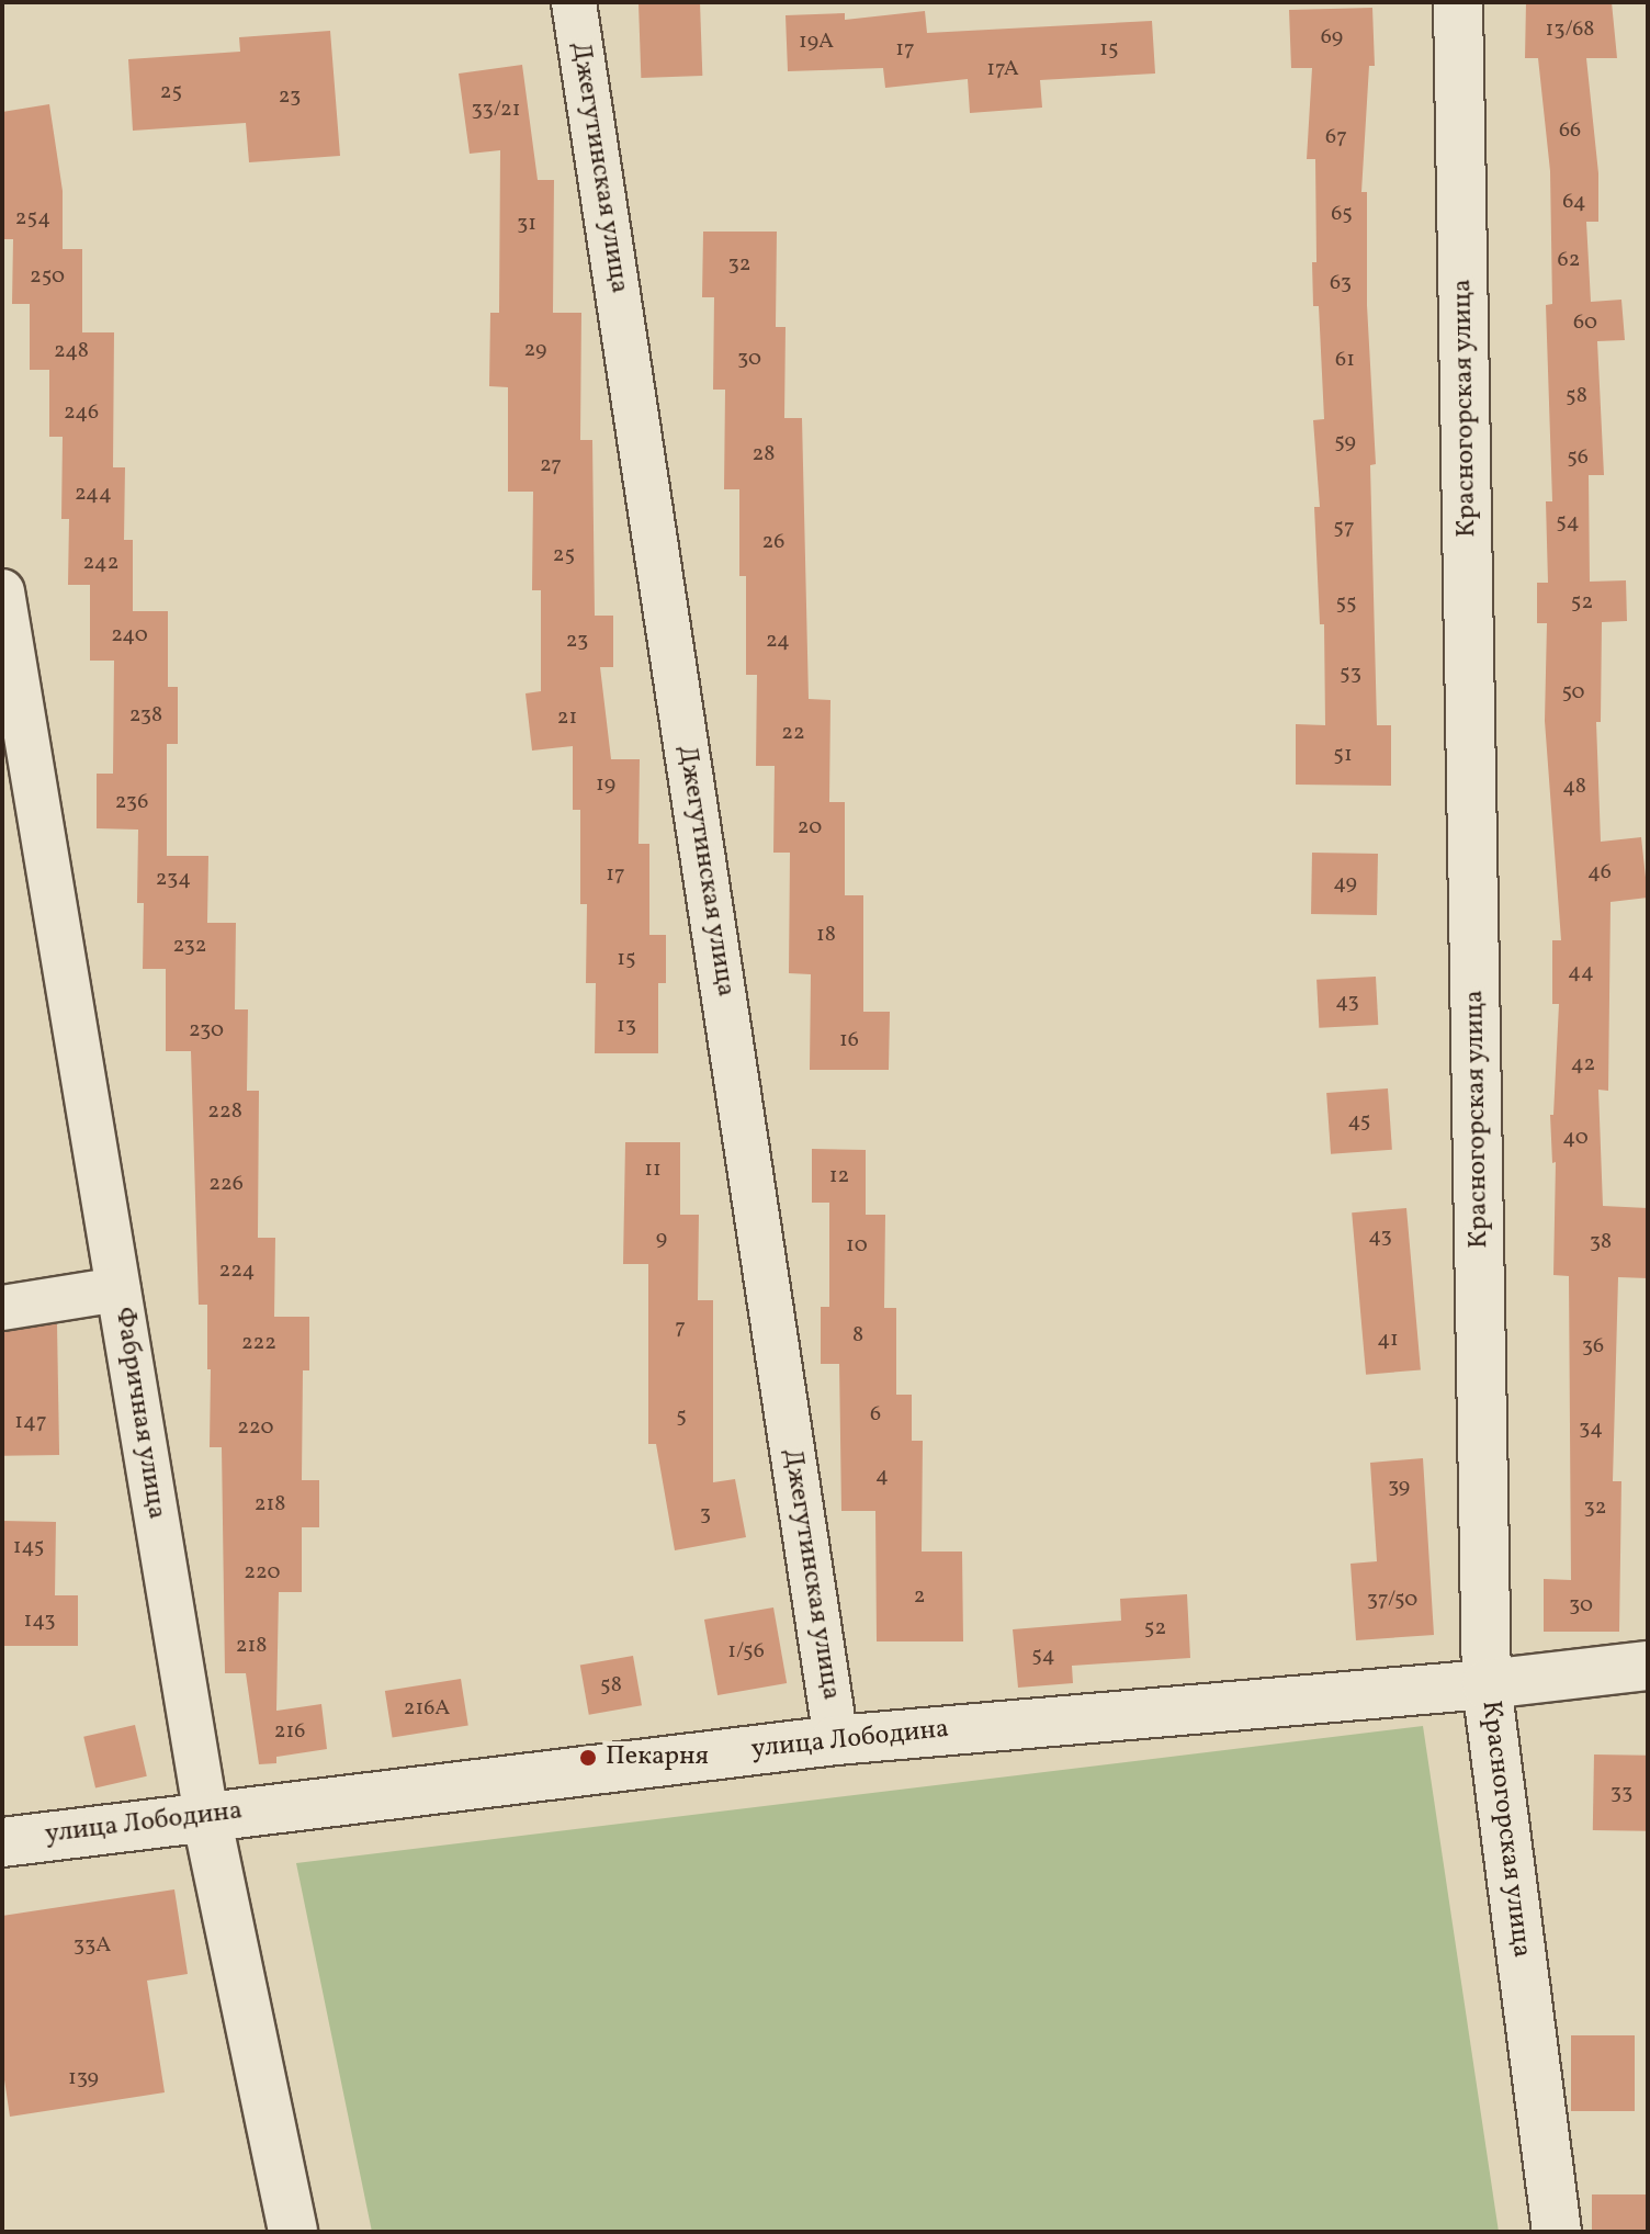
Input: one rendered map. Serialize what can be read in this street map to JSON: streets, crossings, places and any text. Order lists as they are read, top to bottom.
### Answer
{
  "streets": {
    "street": [
      "Джегутинская улица",
      "Красногорская улица",
      "Фабричная улица",
      "улица Лободина"
    ]
  },
  "crossings": [
    ["Джегутинская улица", "улица Лободина"],
    ["Красногорская улица", "улица Лободина"],
    ["Фабричная улица", "улица Лободина"]
  ],
  "places": ["Пекарня"],
  "house_numbers": [
    "13/68",
    "69",
    "19А",
    "17",
    "15",
    "17А",
    "25",
    "23",
    "33/21",
    "66",
    "67",
    "64",
    "65",
    "254",
    "31",
    "62",
    "32",
    "250",
    "63",
    "60",
    "29",
    "248",
    "30",
    "61",
    "58",
    "246",
    "59",
    "28",
    "56",
    "27",
    "244",
    "54",
    "57",
    "26",
    "25",
    "242",
    "52",
    "55",
    "240",
    "23",
    "24",
    "53",
    "50",
    "238",
    "21",
    "22",
    "51",
    "19",
    "48",
    "236",
    "20",
    "46",
    "17",
    "234",
    "49",
    "18",
    "232",
    "15",
    "44",
    "43",
    "13",
    "230",
    "16",
    "42",
    "228",
    "45",
    "40",
    "11",
    "12",
    "226",
    "43",
    "9",
    "38",
    "10",
    "224",
    "7",
    "8",
    "41",
    "222",
    "36",
    "6",
    "5",
    "147",
    "220",
    "34",
    "4",
    "39",
    "218",
    "32",
    "3",
    "145",
    "220",
    "2",
    "37/50",
    "30",
    "143",
    "52",
    "218",
    "1/56",
    "54",
    "58",
    "216А",
    "216",
    "33",
    "33А",
    "139"
  ]
}
